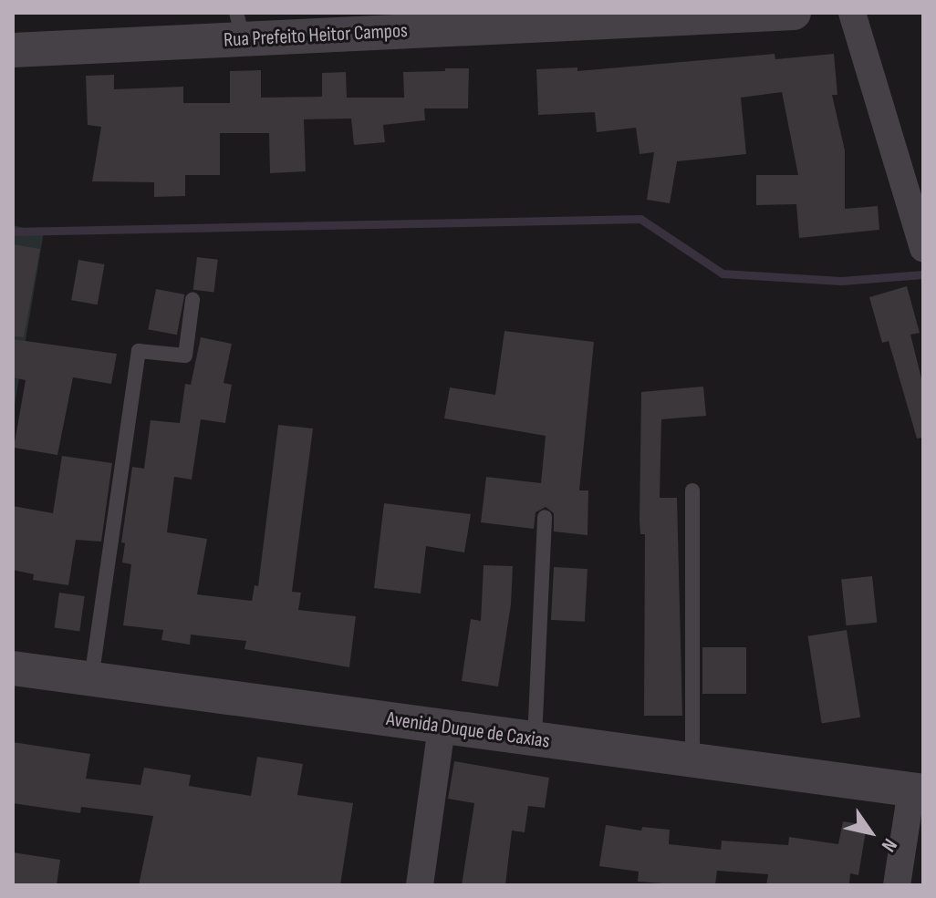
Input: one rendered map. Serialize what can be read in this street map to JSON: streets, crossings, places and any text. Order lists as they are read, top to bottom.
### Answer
{
  "streets": {
    "street": ["Rua Prefeito Heitor Campos", "Avenida Duque de Caxias"]
  },
  "north": "bottom right"
}
